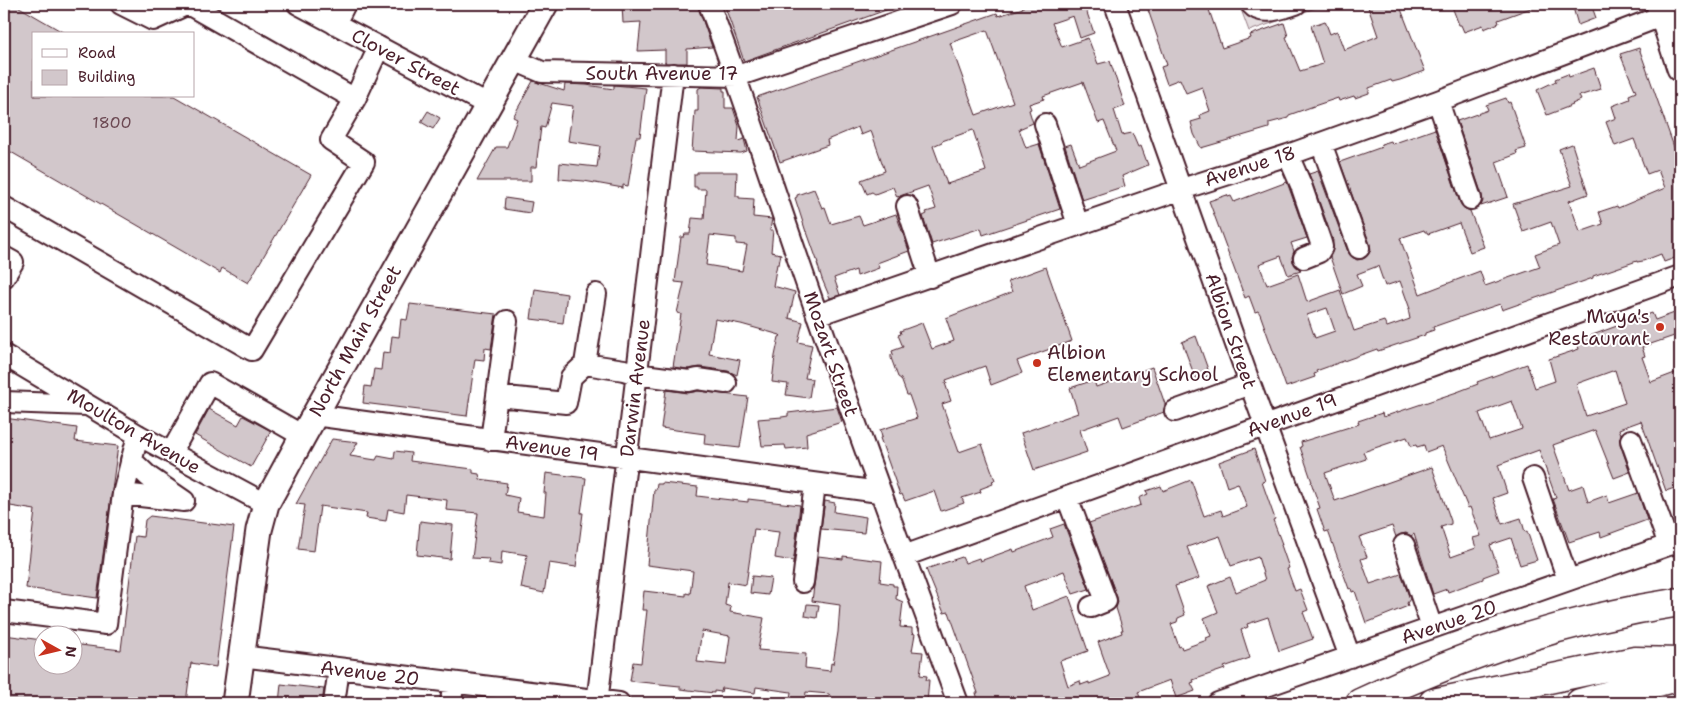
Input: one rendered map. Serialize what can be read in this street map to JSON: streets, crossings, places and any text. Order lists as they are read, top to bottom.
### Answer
{
  "streets": {
    "main road": ["North Main Street"],
    "street": [
      "Clover Street",
      "South Avenue 17",
      "Avenue 18",
      "Albion Street",
      "Mozart Street",
      "Darwin Avenue",
      "Avenue 19",
      "Moulton Avenue",
      "Avenue 20"
    ]
  },
  "crossings": [
    ["Clover Street", "North Main Street"],
    ["South Avenue 17", "North Main Street"],
    ["South Avenue 17", "Mozart Street"],
    ["South Avenue 17", "Darwin Avenue"],
    ["Avenue 18", "Albion Street"],
    ["Avenue 18", "Mozart Street"],
    ["Albion Street", "Avenue 19"],
    ["Albion Street", "Avenue 20"],
    ["North Main Street", "Avenue 19"],
    ["North Main Street", "Moulton Avenue"],
    ["North Main Street", "Avenue 20"],
    ["Mozart Street", "Avenue 19"],
    ["Darwin Avenue", "Avenue 19"],
    ["Darwin Avenue", "Avenue 20"]
  ],
  "places": ["Maya's Restaurant", "Albion Elementary School"],
  "house_numbers": ["1800"],
  "legend": ["Road", "Building"],
  "north": "right"
}
